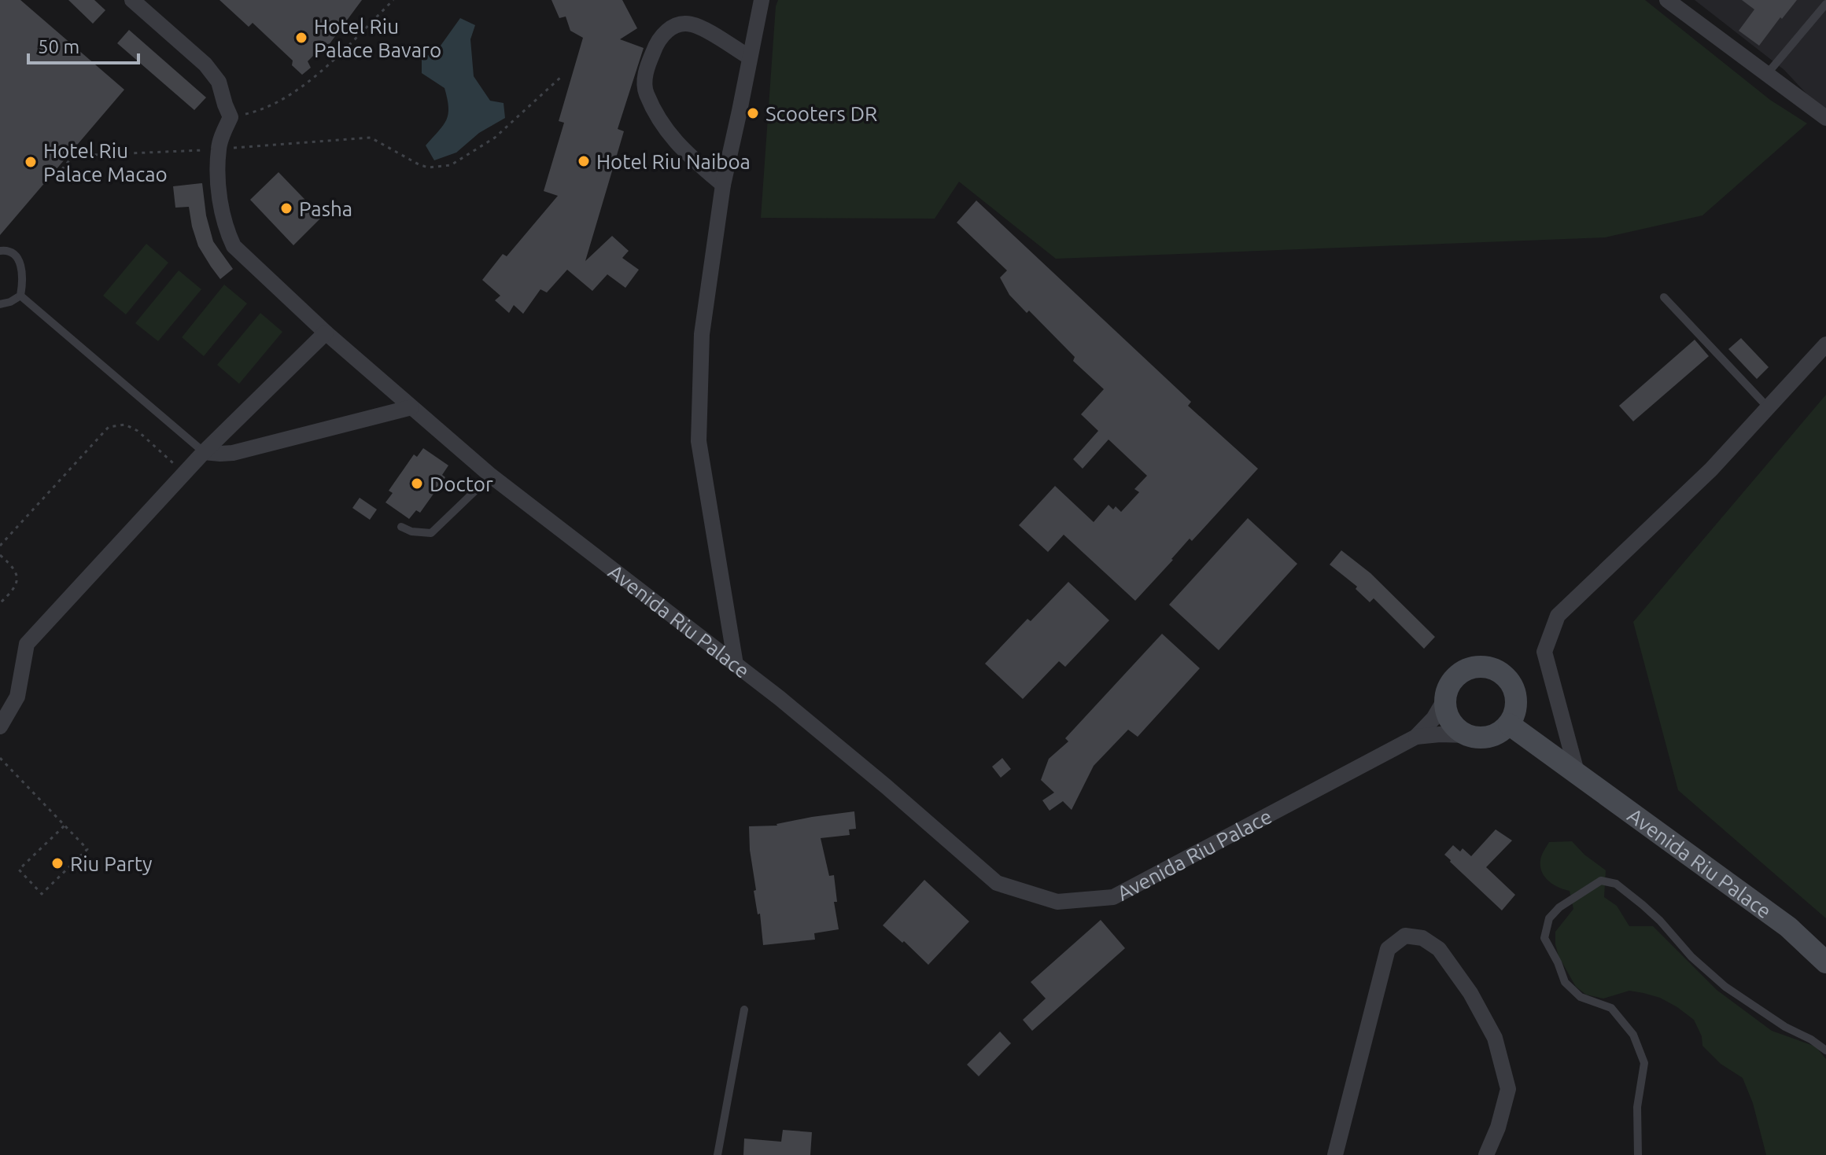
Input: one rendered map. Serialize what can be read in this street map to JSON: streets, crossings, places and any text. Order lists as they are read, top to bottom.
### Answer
{
  "streets": {
    "street": ["Avenida Riu Palace"]
  },
  "places": [
    "Hotel Riu Palace Bavaro",
    "Scooters DR",
    "Hotel Riu Naiboa",
    "Hotel Riu Palace Macao",
    "Pasha",
    "Doctor",
    "Riu Party"
  ],
  "scale_bar": "50 m"
}
